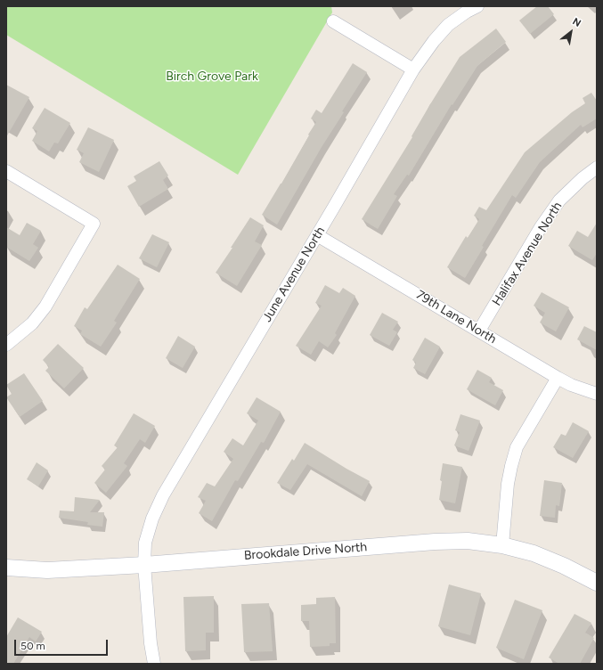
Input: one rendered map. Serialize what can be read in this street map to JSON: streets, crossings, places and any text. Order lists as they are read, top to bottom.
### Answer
{
  "streets": {
    "street": [
      "Halifax Avenue North",
      "June Avenue North",
      "79th Lane North",
      "Brookdale Drive North"
    ]
  },
  "crossings": [
    ["Halifax Avenue North", "79th Lane North"],
    ["June Avenue North", "79th Lane North"],
    ["June Avenue North", "Brookdale Drive North"]
  ],
  "parks": ["Birch Grove Park"],
  "scale_bar": "50 m",
  "north": "top right"
}
